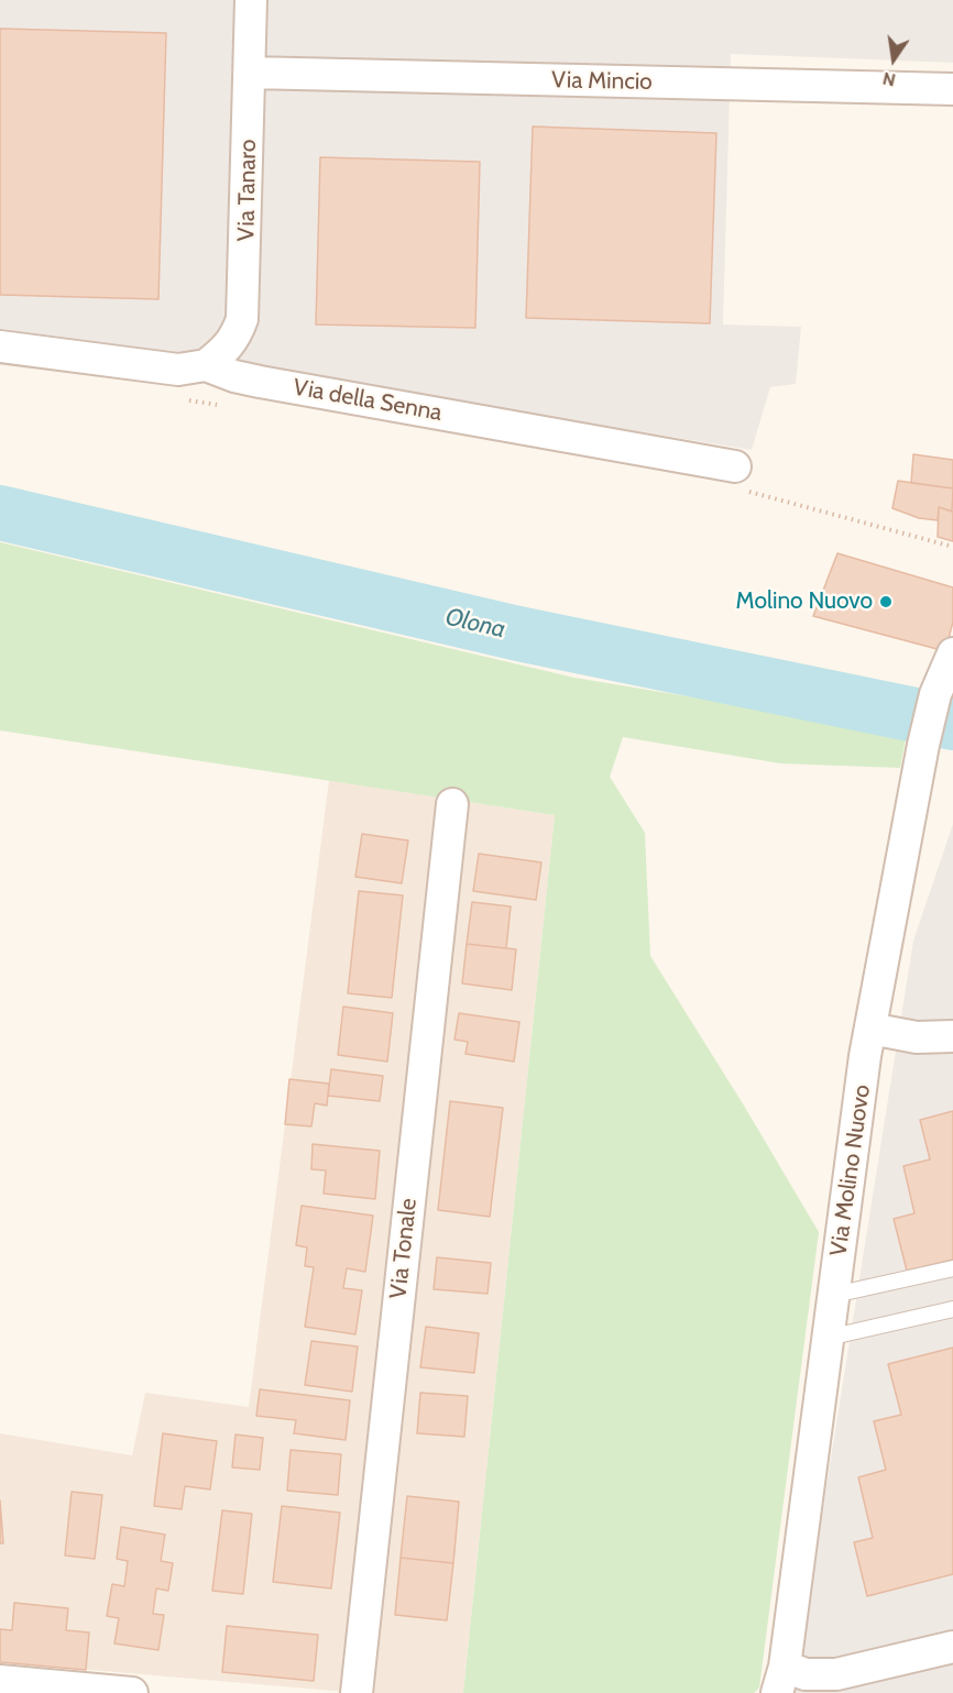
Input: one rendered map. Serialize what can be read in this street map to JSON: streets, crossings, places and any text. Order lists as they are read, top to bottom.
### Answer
{
  "streets": {
    "street": [
      "Via Mincio",
      "Via Tanaro",
      "Via della Senna",
      "Via Molino Nuovo",
      "Via Tonale"
    ]
  },
  "crossings": [
    ["Via Mincio", "Via Tanaro"],
    ["Via Tanaro", "Via della Senna"]
  ],
  "water": ["Olona"],
  "places": ["Molino Nuovo"],
  "north": "bottom"
}
